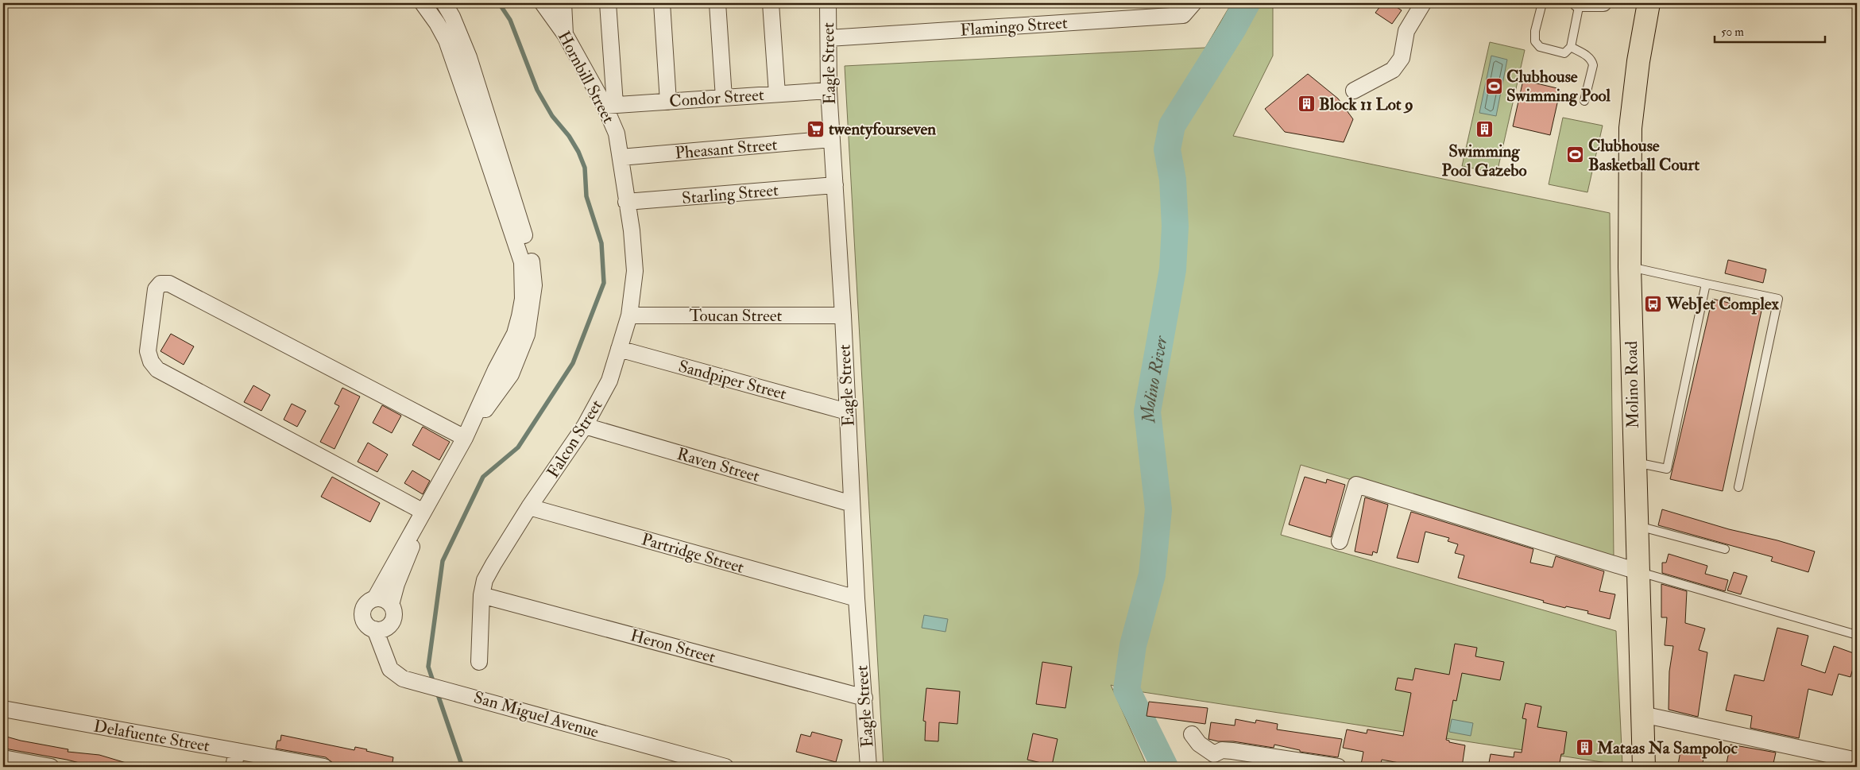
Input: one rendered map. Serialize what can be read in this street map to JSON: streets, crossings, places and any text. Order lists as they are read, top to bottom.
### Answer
{
  "streets": {
    "main road": ["Molino Road"],
    "street": [
      "Flamingo Street",
      "Eagle Street",
      "Hornbill Street",
      "Condor Street",
      "Pheasant Street",
      "Starling Street",
      "Toucan Street",
      "Sandpiper Street",
      "Falcon Street",
      "Raven Street",
      "Partridge Street",
      "Heron Street",
      "San Miguel Avenue",
      "Delafuente Street"
    ]
  },
  "crossings": [
    ["Flamingo Street", "Eagle Street"],
    ["Eagle Street", "Condor Street"],
    ["Eagle Street", "Pheasant Street"],
    ["Eagle Street", "Starling Street"],
    ["Eagle Street", "Toucan Street"],
    ["Eagle Street", "Sandpiper Street"],
    ["Eagle Street", "Raven Street"],
    ["Eagle Street", "Partridge Street"],
    ["Eagle Street", "Heron Street"],
    ["Hornbill Street", "Condor Street"],
    ["Hornbill Street", "Pheasant Street"],
    ["Hornbill Street", "Starling Street"],
    ["Hornbill Street", "Falcon Street"],
    ["Starling Street", "Falcon Street"],
    ["Toucan Street", "Falcon Street"],
    ["Sandpiper Street", "Falcon Street"],
    ["Falcon Street", "Raven Street"],
    ["Falcon Street", "Partridge Street"],
    ["Falcon Street", "Heron Street"]
  ],
  "water": ["Molino River"],
  "places": {
    "sports": ["Clubhouse Swimming Pool", "Clubhouse Basketball Court"],
    "building": ["Block 11 Lot 9", "Swimming Pool Gazebo", "Mataas Na Sampoloc"],
    "supermarket": ["twentyfourseven"],
    "bus stop": ["WebJet Complex"]
  },
  "scale_bar": "50 m"
}
